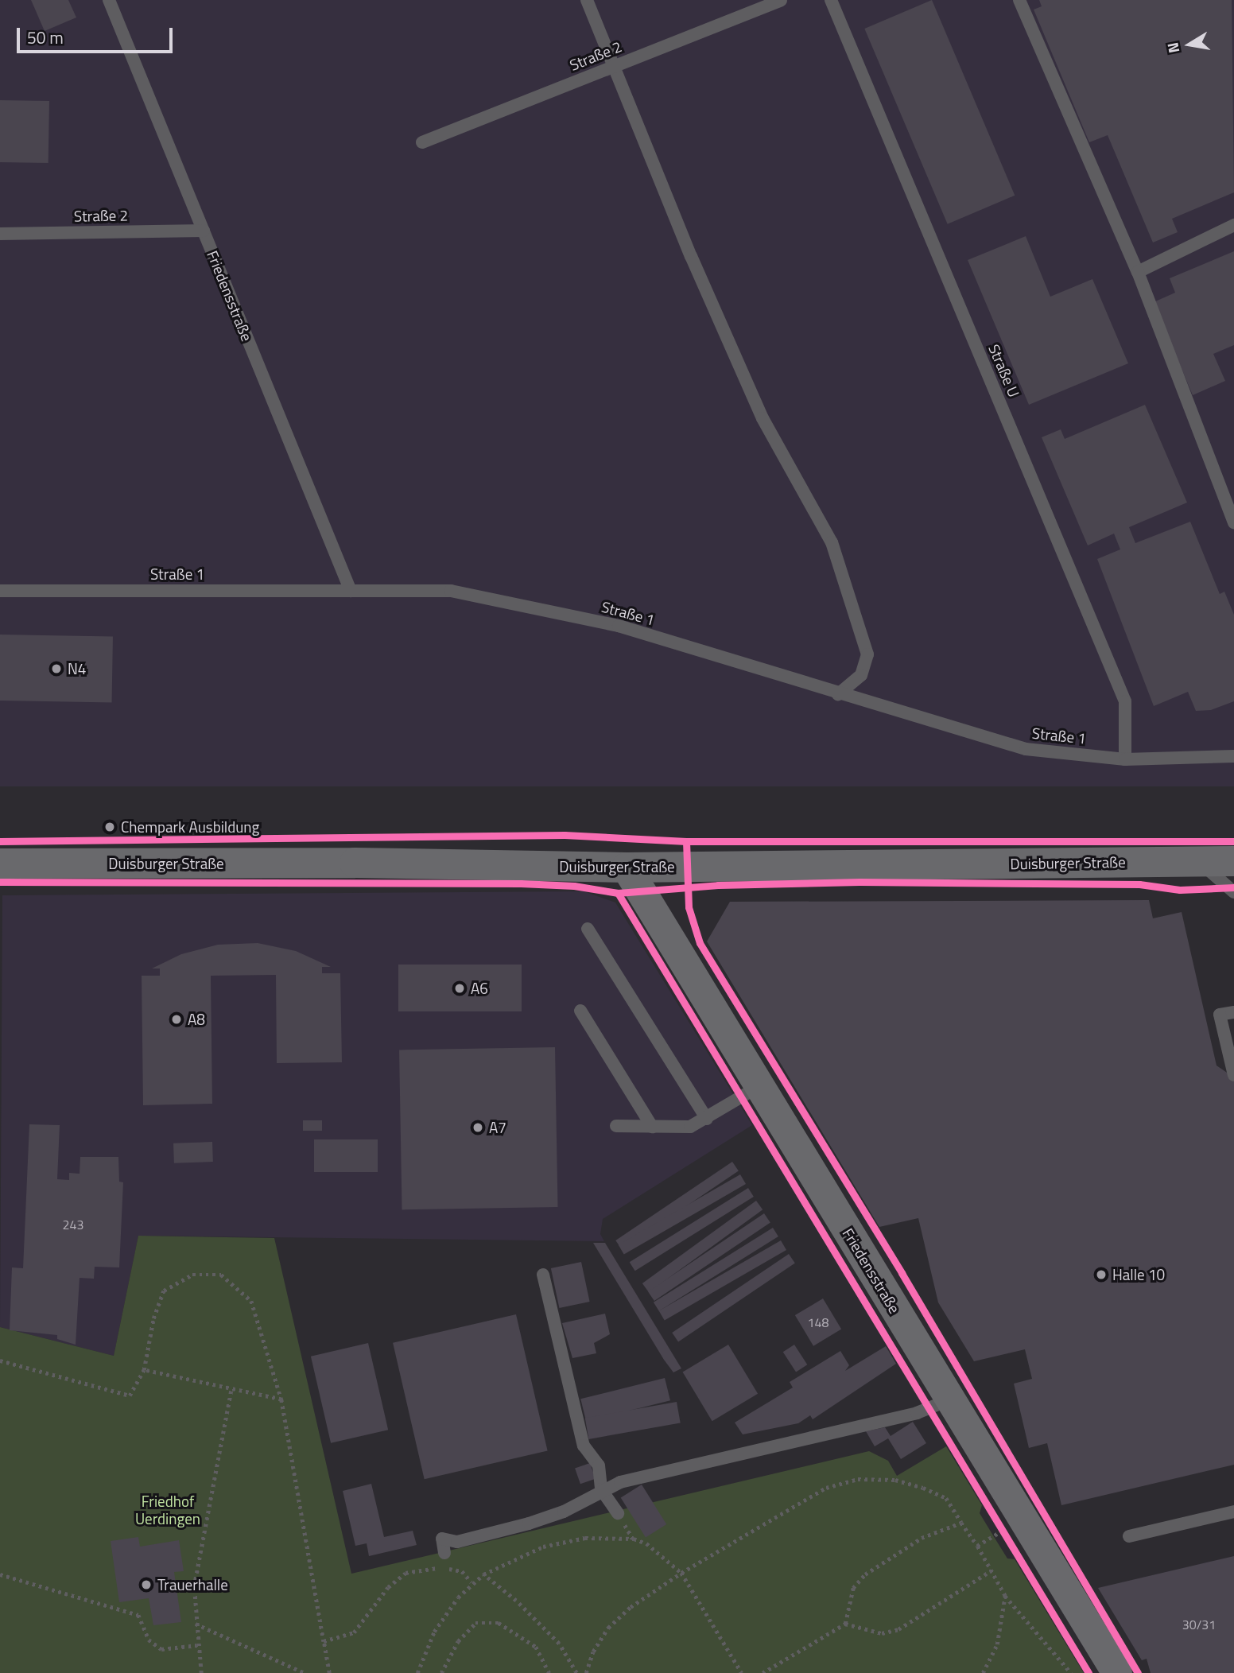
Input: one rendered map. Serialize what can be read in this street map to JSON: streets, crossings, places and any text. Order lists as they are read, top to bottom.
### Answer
{
  "streets": {
    "main road": ["Friedensstraße", "Duisburger Straße"],
    "lane": ["Straße 2", "Straße U", "Straße 1"]
  },
  "crossings": [
    ["Straße 2", "Friedensstraße"],
    ["Friedensstraße", "Straße 1"],
    ["Friedensstraße", "Duisburger Straße"],
    ["Straße U", "Straße 1"]
  ],
  "parks": ["Friedhof Uerdingen"],
  "places": [
    "N4",
    "Chempark Ausbildung",
    "A6",
    "A8",
    "A7",
    "Halle 10",
    "Trauerhalle"
  ],
  "house_numbers": ["243", "148", "30/31"],
  "scale_bar": "50 m",
  "north": "left"
}
